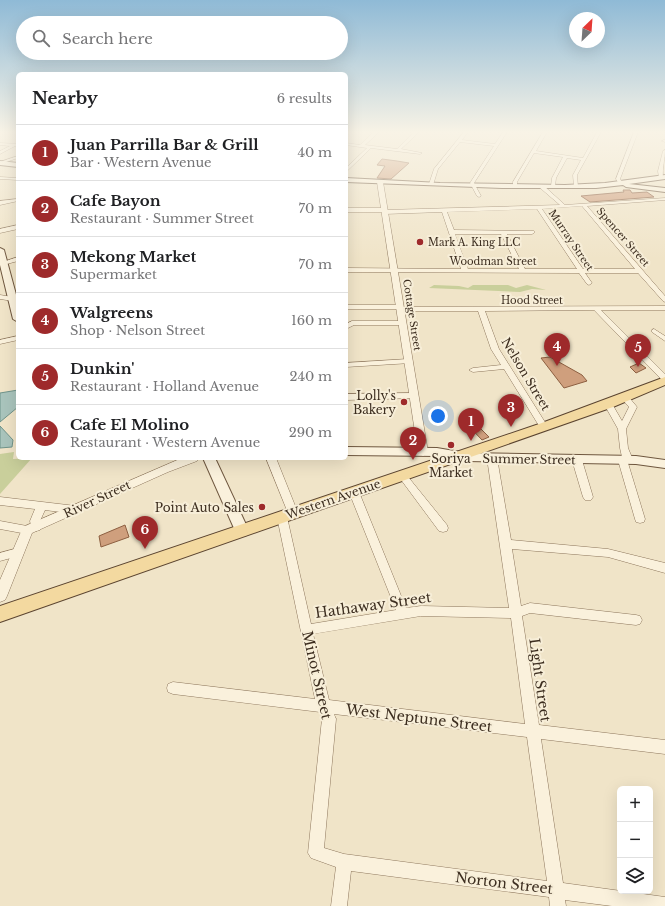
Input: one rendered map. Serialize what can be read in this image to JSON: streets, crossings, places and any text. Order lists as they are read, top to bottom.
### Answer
{
  "streets": {
    "main road": ["Summer Street", "Western Avenue"],
    "street": [
      "Spencer Street",
      "Murray Street",
      "Woodman Street",
      "Hood Street",
      "Cottage Street",
      "Nelson Street",
      "River Street",
      "Hathaway Street",
      "Minot Street",
      "Light Street",
      "West Neptune Street",
      "Norton Street"
    ]
  },
  "crossings": [
    ["Spencer Street", "Woodman Street"],
    ["Murray Street", "Woodman Street"],
    ["Woodman Street", "Cottage Street"],
    ["Hood Street", "Cottage Street"],
    ["Hood Street", "Nelson Street"],
    ["Cottage Street", "Summer Street"],
    ["Nelson Street", "Western Avenue"],
    ["Summer Street", "Western Avenue"],
    ["Summer Street", "Light Street"],
    ["Western Avenue", "Minot Street"],
    ["Hathaway Street", "Minot Street"],
    ["Hathaway Street", "Light Street"],
    ["Minot Street", "West Neptune Street"],
    ["Minot Street", "Norton Street"],
    ["Light Street", "West Neptune Street"],
    ["Light Street", "Norton Street"]
  ],
  "places": [
    "Mark A. King LLC",
    "Lolly's Bakery",
    "Soriya Market",
    "Point Auto Sales"
  ],
  "north": "top right",
  "page": {
    "search": "Search here",
    "heading": ["Nearby", "6 results"],
    "list": [
      {
        "mark": "1",
        "name": "Juan Parrilla Bar & Grill",
        "note": "Bar · Western Avenue",
        "value": "40 m"
      },
      {
        "mark": "2",
        "name": "Cafe Bayon",
        "note": "Restaurant · Summer Street",
        "value": "70 m"
      },
      {
        "mark": "3",
        "name": "Mekong Market",
        "note": "Supermarket",
        "value": "70 m"
      },
      {
        "mark": "4",
        "name": "Walgreens",
        "note": "Shop · Nelson Street",
        "value": "160 m"
      },
      {
        "mark": "5",
        "name": "Dunkin'",
        "note": "Restaurant · Holland Avenue",
        "value": "240 m"
      },
      {
        "mark": "6",
        "name": "Cafe El Molino",
        "note": "Restaurant · Western Avenue",
        "value": "290 m"
      }
    ],
    "pins": [
      "4",
      "5",
      "3",
      "1",
      "2",
      "6"
    ],
    "map_buttons": ["+", "−"]
  }
}
